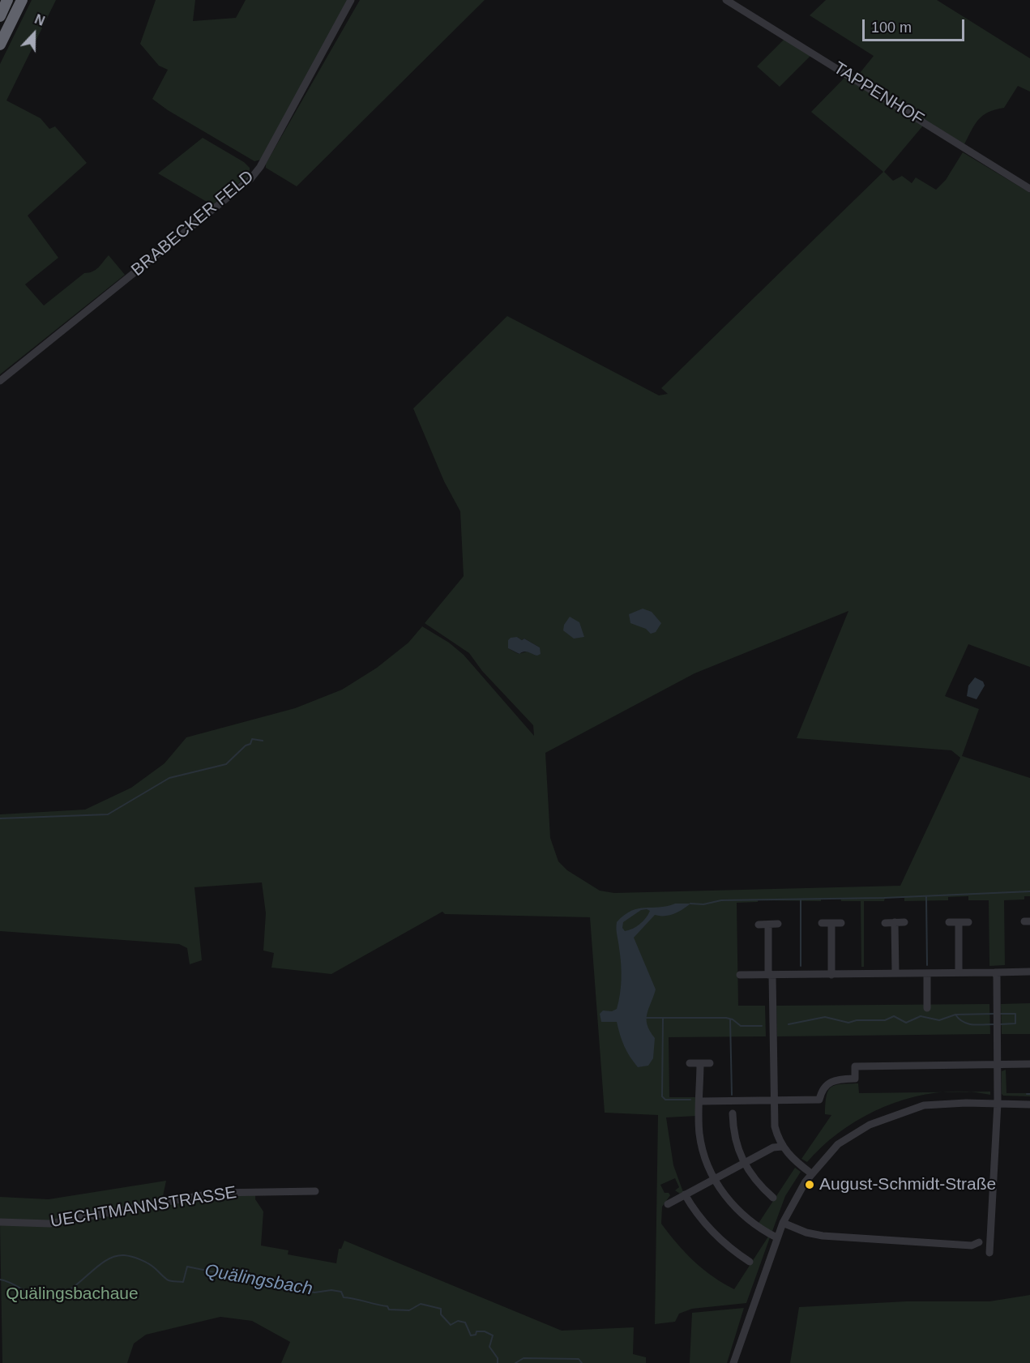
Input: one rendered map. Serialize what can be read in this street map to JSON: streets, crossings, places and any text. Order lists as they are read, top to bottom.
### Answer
{
  "streets": {
    "street": ["TAPPENHOF", "BRABECKER FELD", "UECHTMANNSTRASSE"]
  },
  "water": ["Quälingsbach"],
  "parks": ["Quälingsbachaue"],
  "places": ["August-Schmidt-Straße"],
  "scale_bar": "100 m",
  "north": "top"
}
